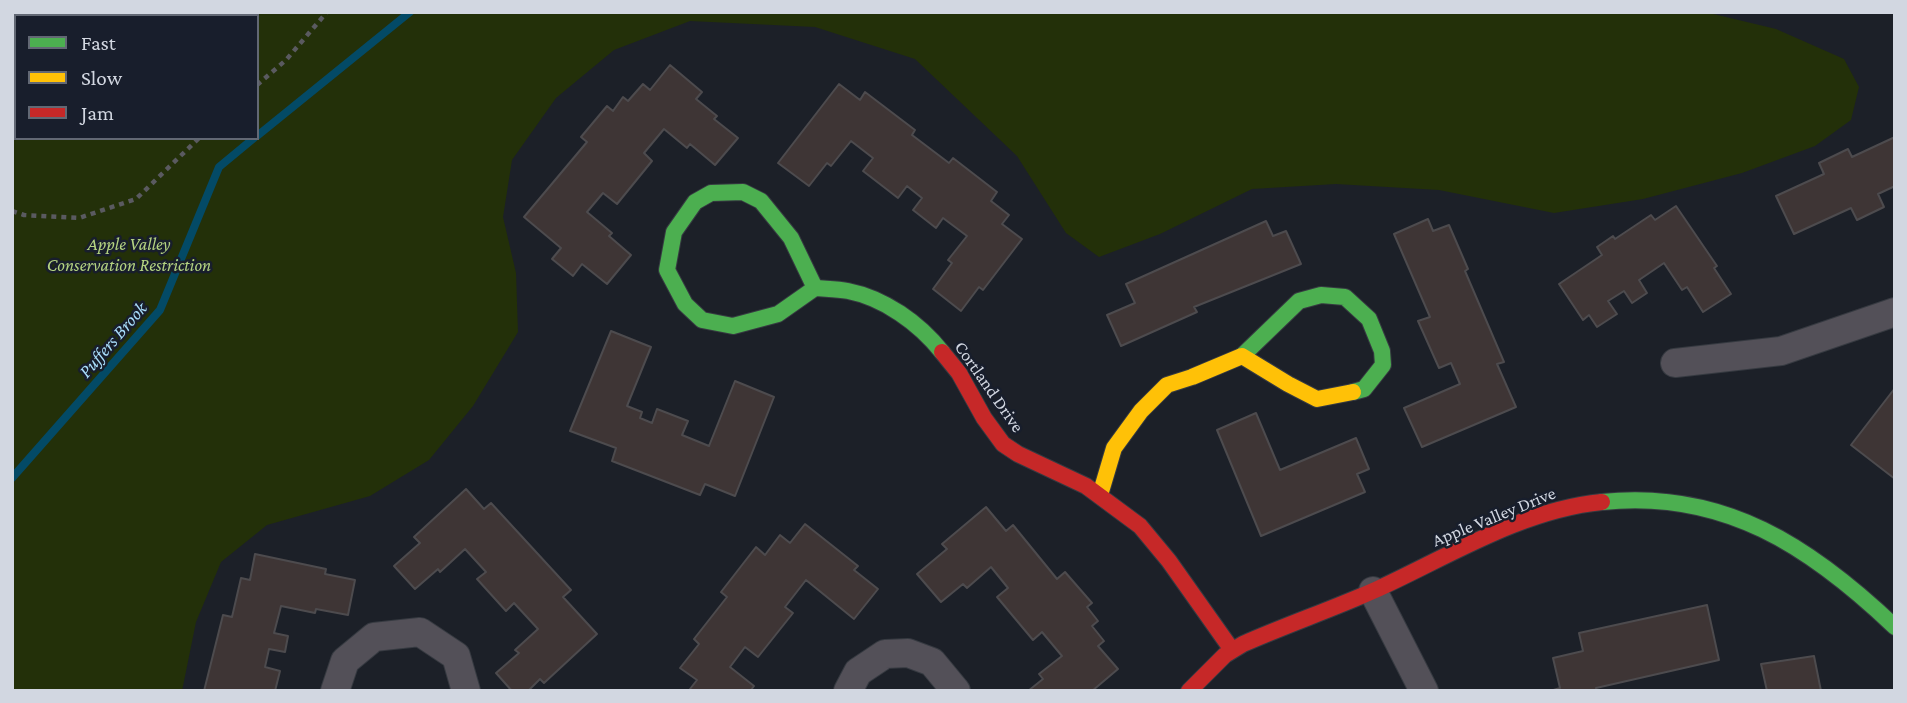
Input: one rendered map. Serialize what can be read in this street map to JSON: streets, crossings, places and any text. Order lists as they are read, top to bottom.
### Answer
{
  "streets": {
    "street": ["Cortland Drive", "Apple Valley Drive"]
  },
  "crossings": [
    ["Cortland Drive", "Apple Valley Drive"]
  ],
  "water": ["Puffers Brook"],
  "parks": ["Apple Valley Conservation Restriction"],
  "legend": ["Fast", "Slow", "Jam"]
}
